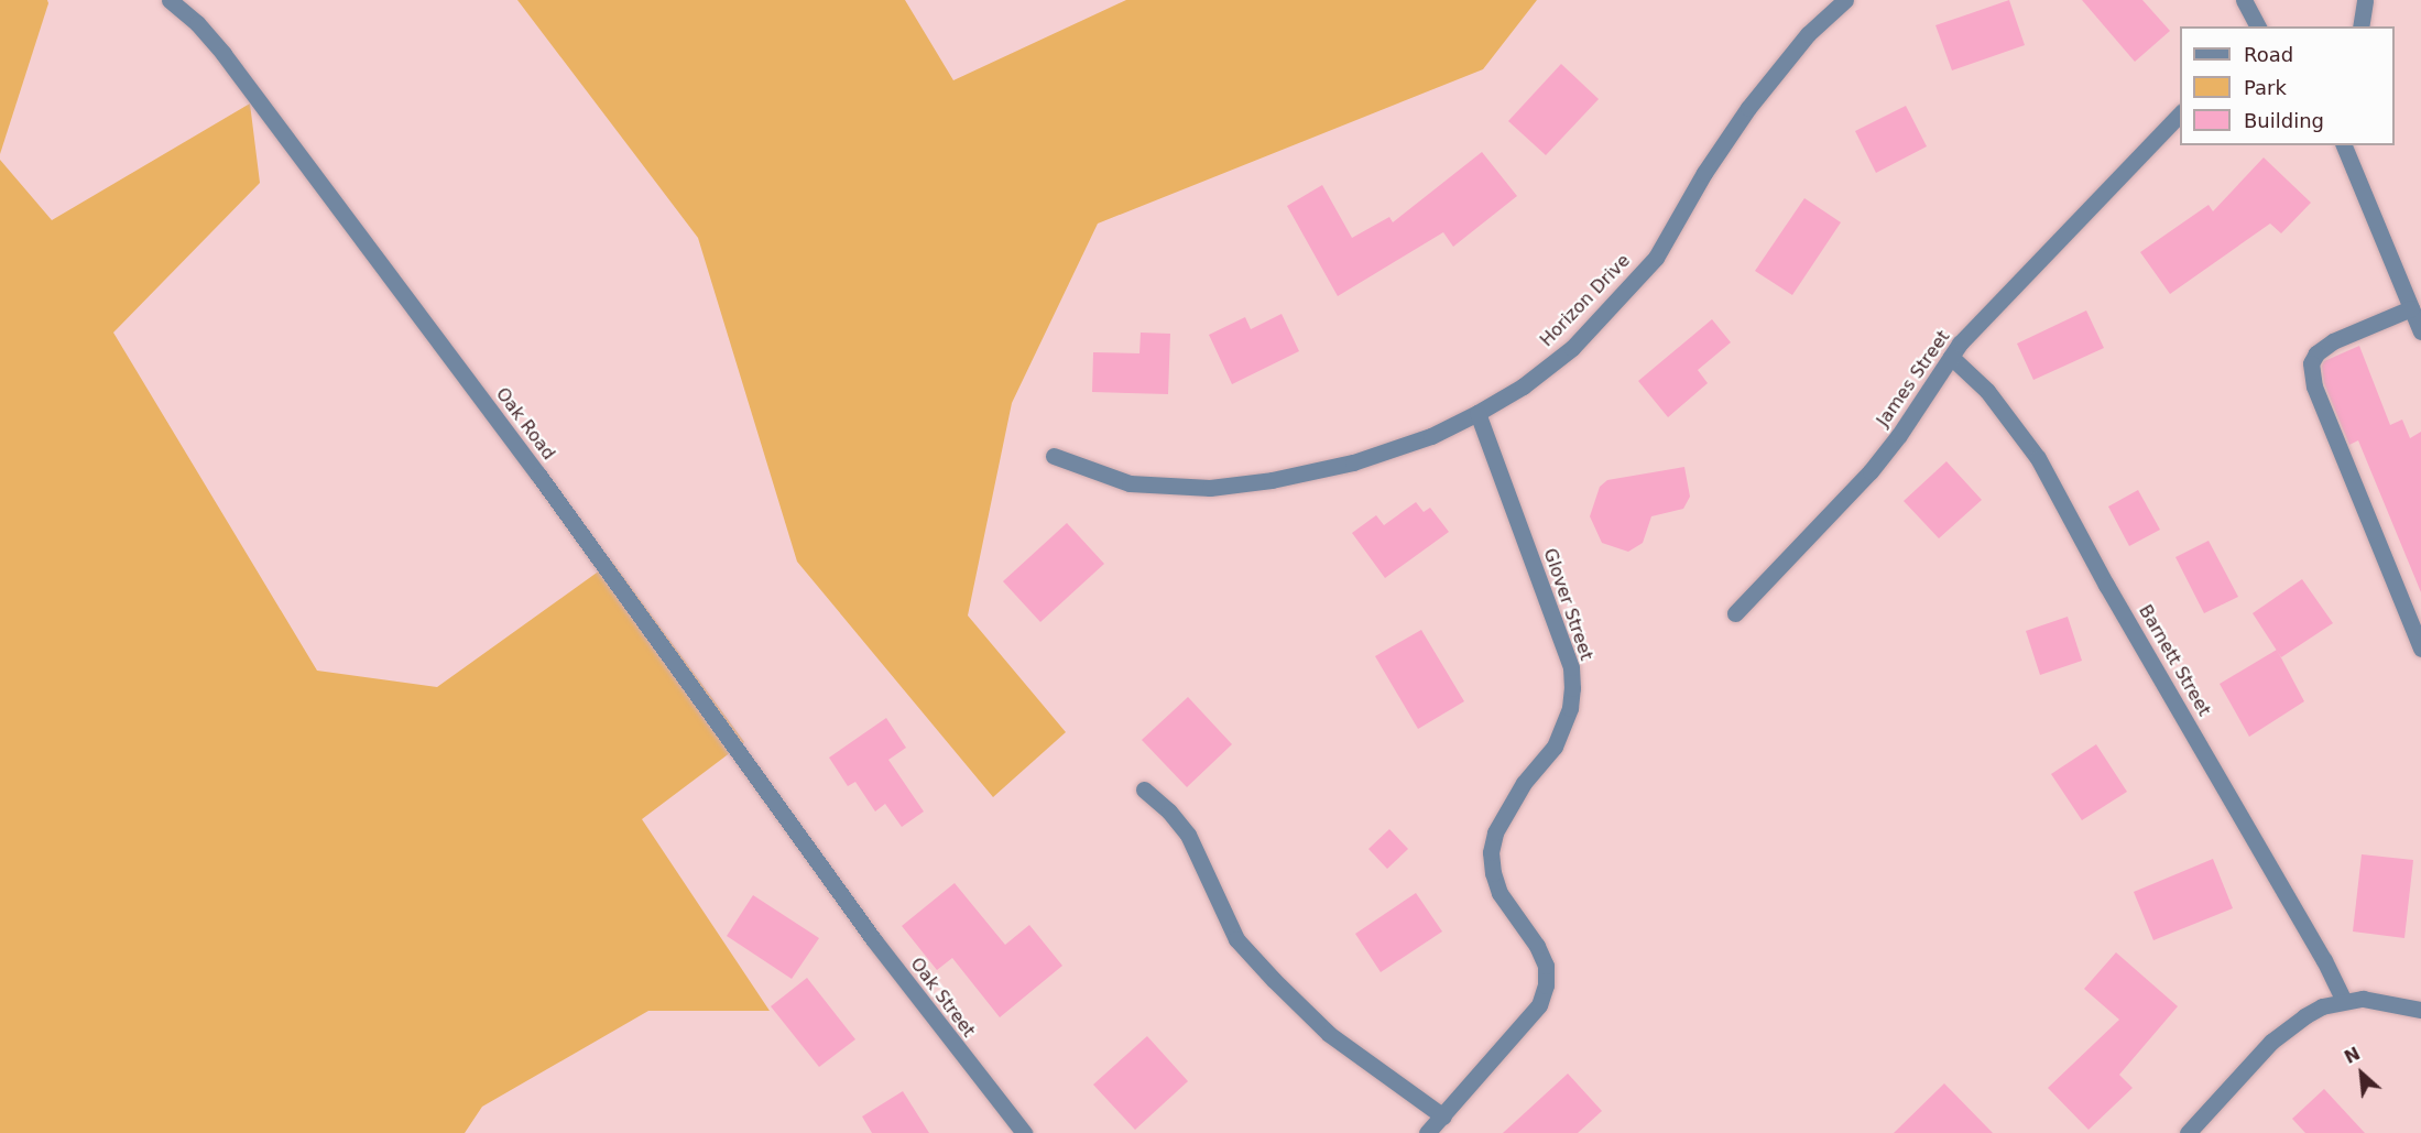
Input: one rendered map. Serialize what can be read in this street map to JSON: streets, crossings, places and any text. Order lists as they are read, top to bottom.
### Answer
{
  "streets": {
    "street": [
      "Horizon Drive",
      "James Street",
      "Oak Road",
      "Glover Street",
      "Barnett Street",
      "Oak Street"
    ]
  },
  "crossings": [
    ["Horizon Drive", "Glover Street"],
    ["James Street", "Barnett Street"],
    ["Oak Road", "Oak Street"]
  ],
  "legend": ["Road", "Park", "Building"],
  "north": "top left"
}
